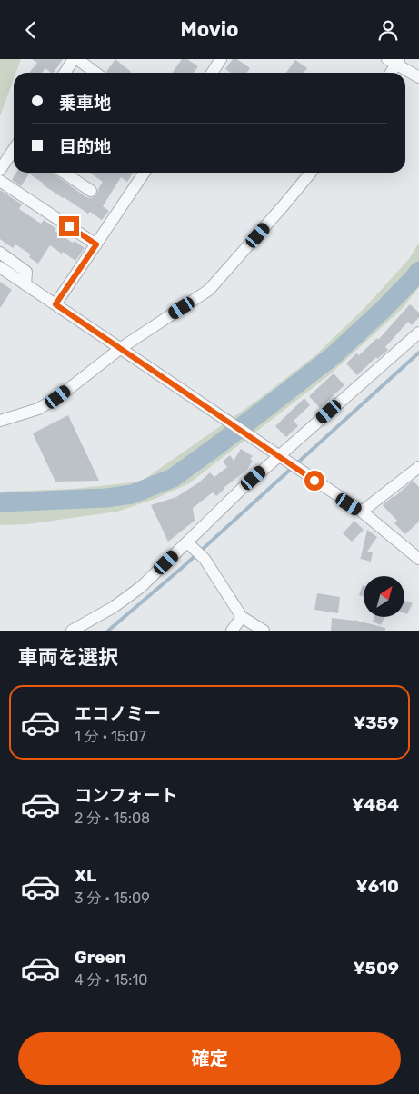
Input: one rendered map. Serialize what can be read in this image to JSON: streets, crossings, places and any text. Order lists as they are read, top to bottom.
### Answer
{
  "north": "top right",
  "page": {
    "header": "Movio",
    "banner": ["乗車地", "目的地"],
    "heading": "車両を選択",
    "list": [
      {
        "name": "エコノミー",
        "note": "1 分 · 15:07",
        "value": "¥359"
      },
      {
        "name": "コンフォート",
        "note": "2 分 · 15:08",
        "value": "¥484"
      },
      {
        "name": "XL",
        "note": "3 分 · 15:09",
        "value": "¥610"
      },
      {
        "name": "Green",
        "note": "4 分 · 15:10",
        "value": "¥509"
      }
    ],
    "buttons": "確定"
  }
}
